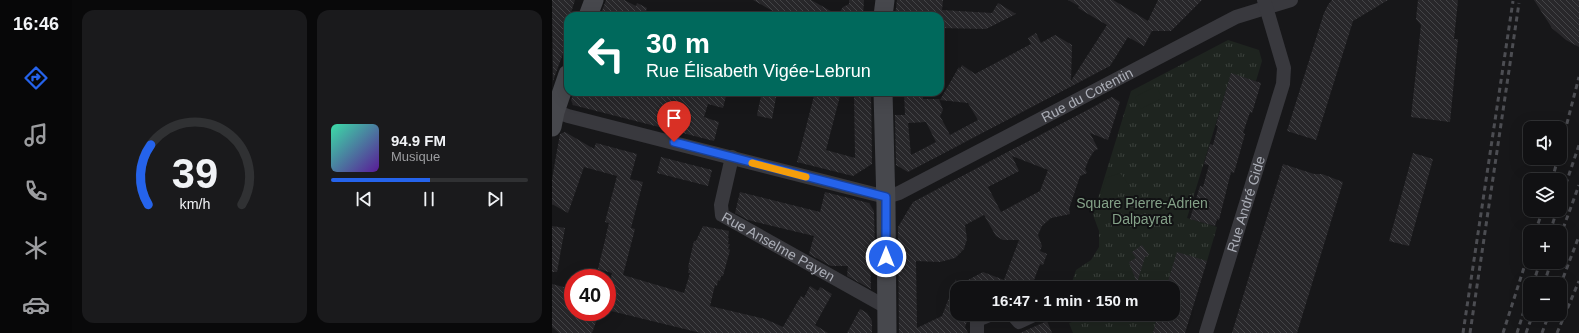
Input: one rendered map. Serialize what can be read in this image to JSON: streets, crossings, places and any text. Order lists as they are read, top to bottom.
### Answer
{
  "streets": {
    "street": ["Rue du Cotentin", "Rue André Gide", "Rue Anselme Payen"]
  },
  "crossings": [
    ["Rue du Cotentin", "Rue André Gide"]
  ],
  "parks": ["Square Pierre-Adrien Dalpayrat"],
  "page": {
    "tabs": "16:46",
    "turn": ["30 m", "Rue Élisabeth Vigée-Lebrun"],
    "map_buttons": ["+", "−"],
    "song": ["94.9 FM", "Musique"],
    "limit": "40",
    "trip": "16:47 · 1 min · 150 m",
    "gauge": ["39", "km/h"]
  }
}
